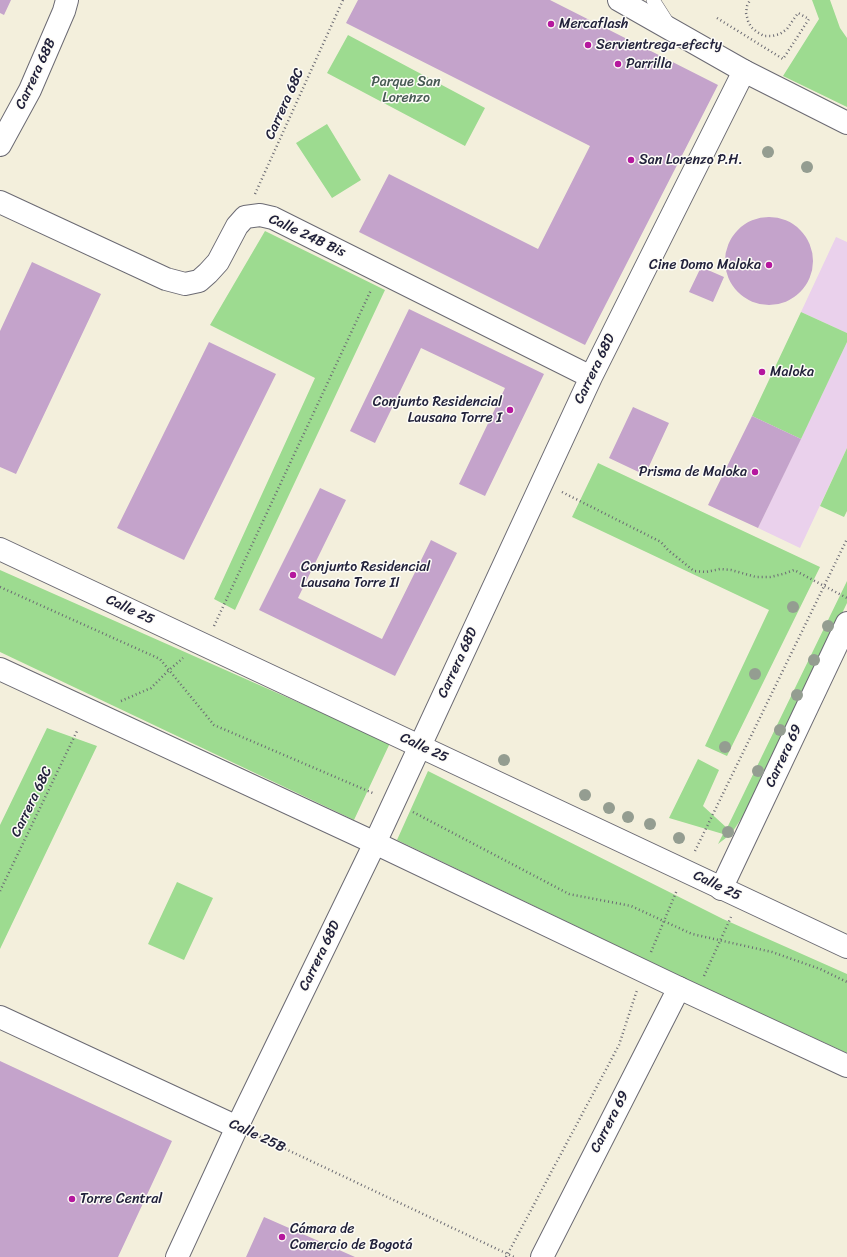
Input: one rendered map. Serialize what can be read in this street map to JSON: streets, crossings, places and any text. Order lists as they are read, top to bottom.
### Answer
{
  "streets": {
    "street": [
      "Carrera 68B",
      "Calle 24B Bis",
      "Carrera 68D",
      "Calle 25",
      "Carrera 69",
      "Calle 25B"
    ],
    "path": ["Carrera 68C"]
  },
  "crossings": [
    ["Carrera 68C", "Calle 24B Bis"],
    ["Calle 24B Bis", "Carrera 68D"],
    ["Carrera 68D", "Calle 25"],
    ["Carrera 68D", "Calle 25B"],
    ["Calle 25", "Carrera 69"]
  ],
  "parks": ["Parque San Lorenzo"],
  "places": [
    "Mercaflash",
    "Servientrega-efecty",
    "Parrilla",
    "San Lorenzo P.H.",
    "Cine Domo Maloka",
    "Maloka",
    "Conjunto Residencial Lausana Torre I",
    "Prisma de Maloka",
    "Conjunto Residencial Lausana Torre II",
    "Torre Central",
    "Cámara de Comercio de Bogotá"
  ]
}
